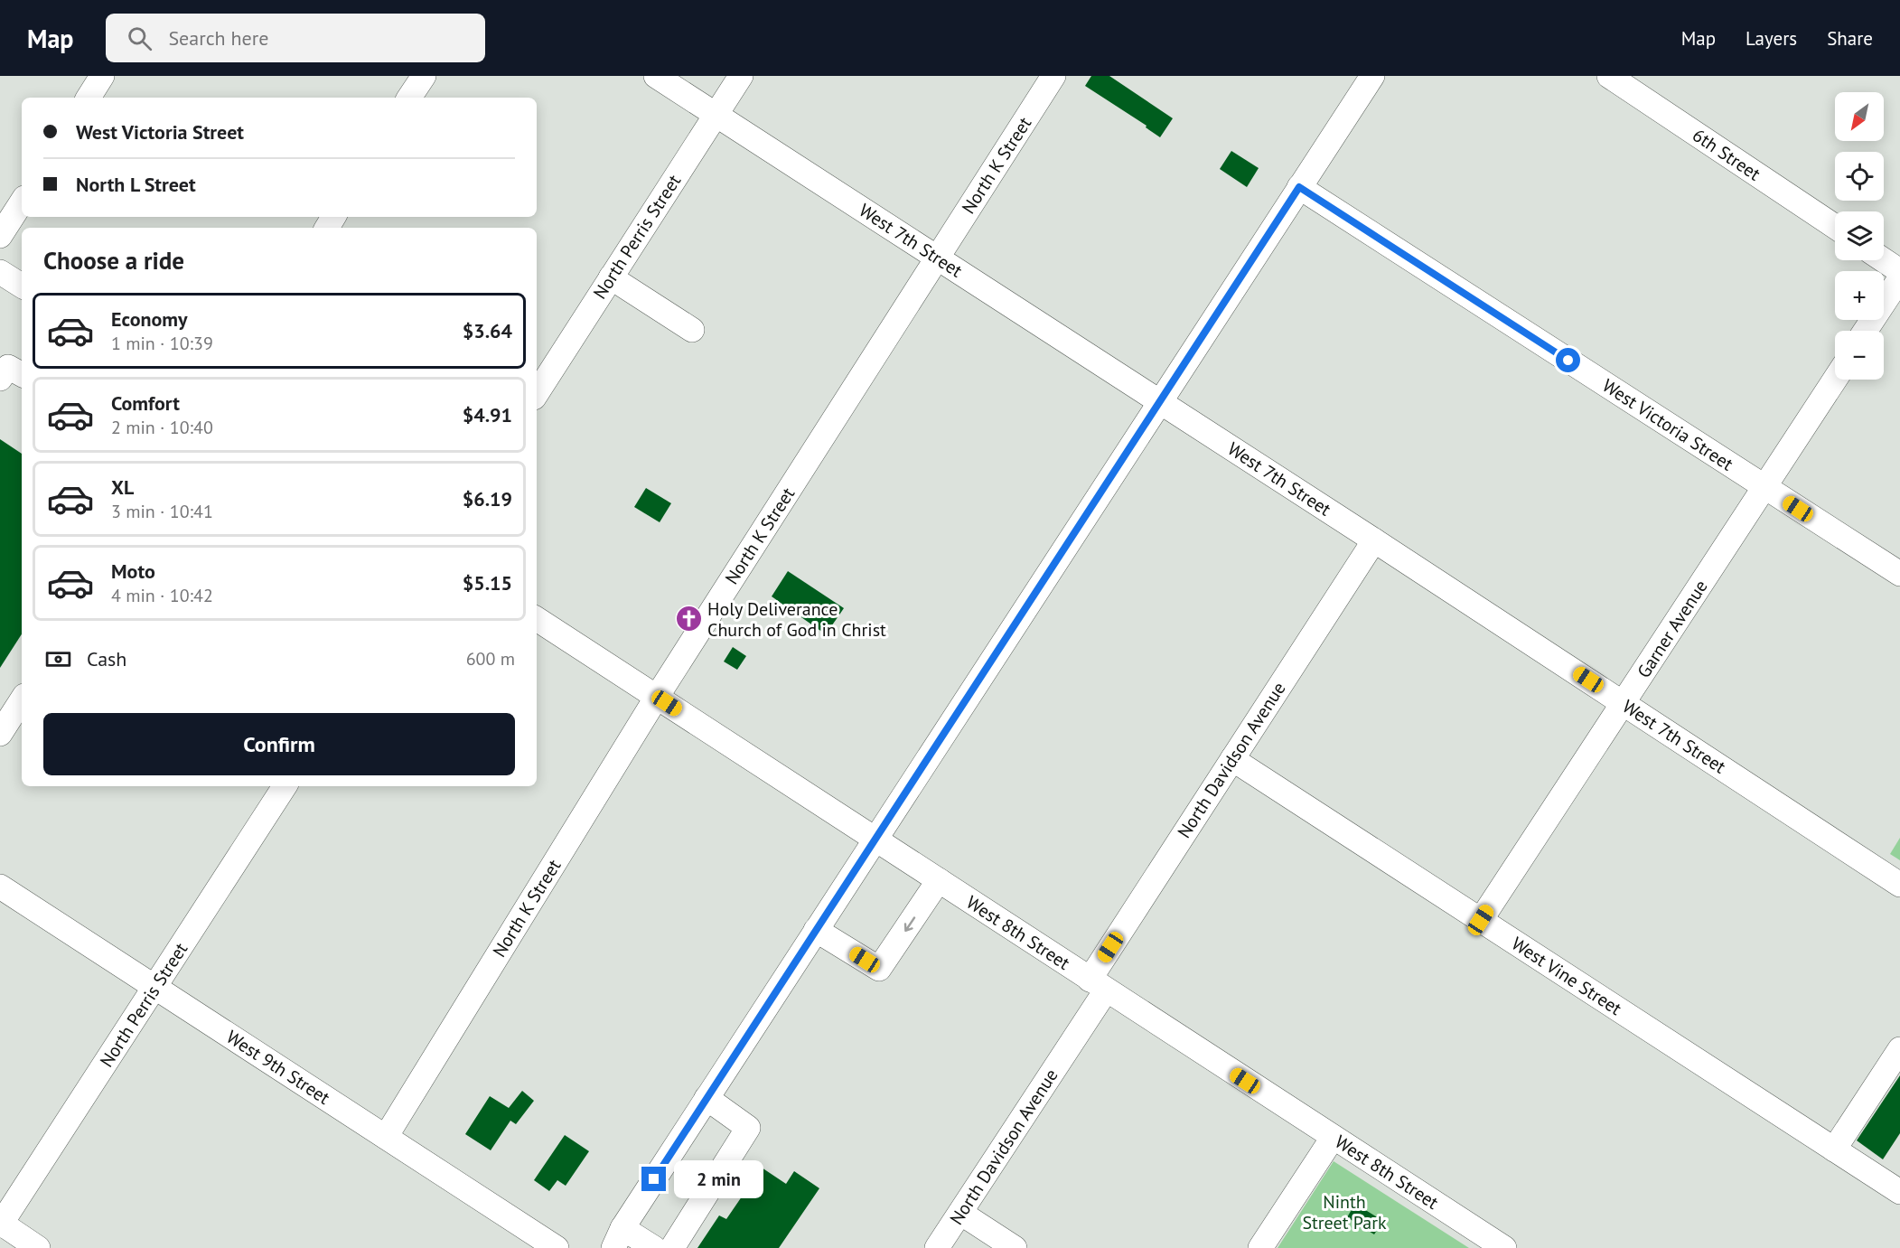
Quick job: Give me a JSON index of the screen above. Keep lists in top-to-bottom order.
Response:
{
  "streets": {
    "street": [
      "6th Street",
      "North K Street",
      "North Perris Street",
      "West 7th Street",
      "West Victoria Street",
      "Garner Avenue",
      "North Davidson Avenue",
      "West 8th Street",
      "West Vine Street",
      "West 9th Street"
    ]
  },
  "crossings": [
    ["North K Street", "West 7th Street"],
    ["North K Street", "West 8th Street"],
    ["North K Street", "West 9th Street"],
    ["North Perris Street", "West 7th Street"],
    ["North Perris Street", "West 9th Street"],
    ["West 7th Street", "Garner Avenue"],
    ["West 7th Street", "North Davidson Avenue"],
    ["West Victoria Street", "Garner Avenue"],
    ["Garner Avenue", "West Vine Street"],
    ["North Davidson Avenue", "West 8th Street"],
    ["North Davidson Avenue", "West Vine Street"]
  ],
  "parks": ["Ninth Street Park"],
  "places": {
    "church": ["Holy Deliverance Church of God in Christ"]
  },
  "north": "bottom left",
  "page": {
    "header": "Map",
    "search": "Search here",
    "nav": ["Map", "Layers", "Share"],
    "map_buttons": ["+", "−"],
    "banner": ["West Victoria Street", "North L Street"],
    "heading": "Choose a ride",
    "list": [
      {
        "name": "Economy",
        "note": "1 min · 10:39",
        "value": "$3.64"
      },
      {
        "name": "Comfort",
        "note": "2 min · 10:40",
        "value": "$4.91"
      },
      {
        "name": "XL",
        "note": "3 min · 10:41",
        "value": "$6.19"
      },
      {
        "name": "Moto",
        "note": "4 min · 10:42",
        "value": "$5.15"
      }
    ],
    "pay": ["Cash", "600 m"],
    "buttons": "Confirm",
    "bubble": "2 min"
  }
}
